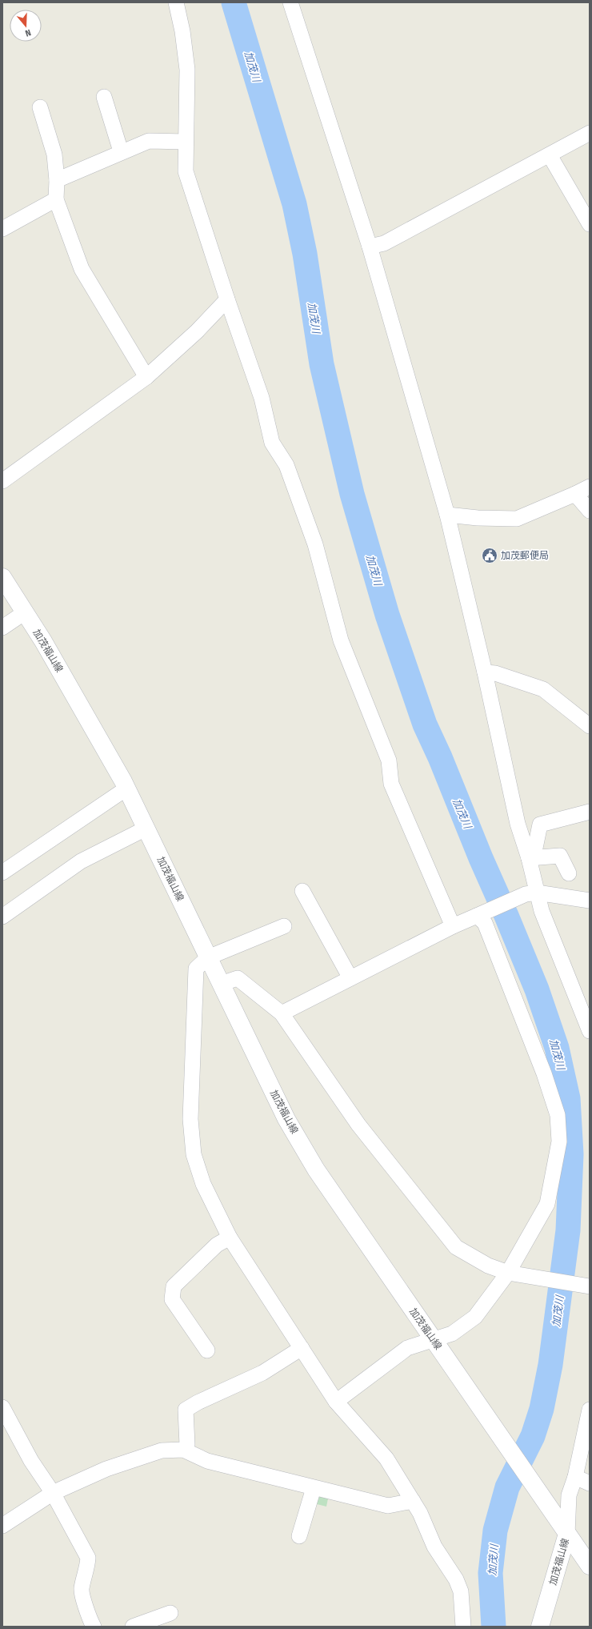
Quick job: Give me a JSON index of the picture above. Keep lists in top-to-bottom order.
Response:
{
  "streets": {
    "main road": ["加茂福山線"]
  },
  "water": ["加茂川"],
  "places": {
    "public building": ["加茂郵便局"]
  },
  "north": "bottom"
}
